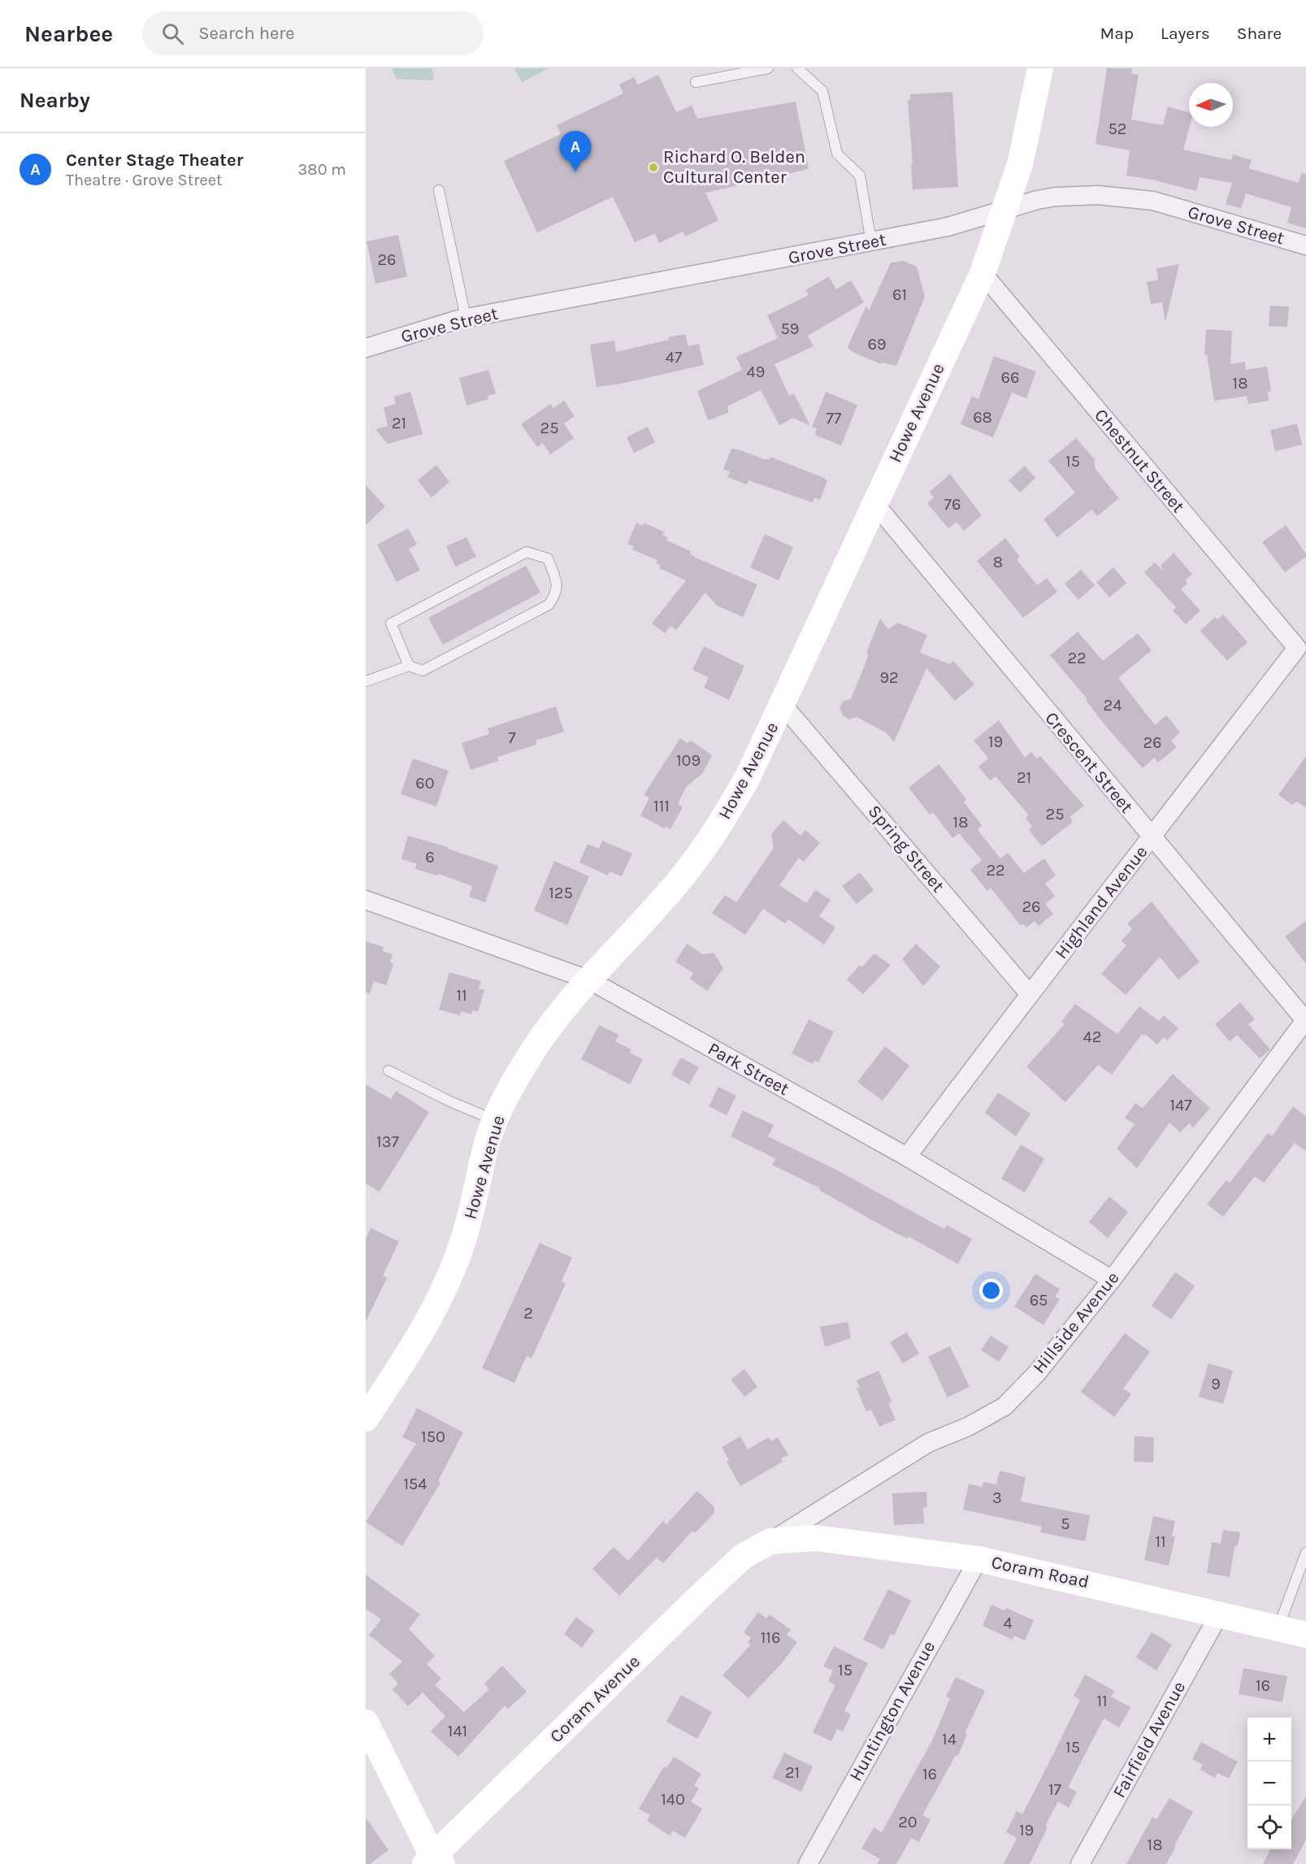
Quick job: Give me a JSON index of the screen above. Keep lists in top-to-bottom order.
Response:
{
  "streets": {
    "main road": ["Howe Avenue", "Coram Road", "Coram Avenue"],
    "street": [
      "Grove Street",
      "Chestnut Street",
      "Crescent Street",
      "Spring Street",
      "Highland Avenue",
      "Park Street",
      "Hillside Avenue",
      "Huntington Avenue",
      "Fairfield Avenue"
    ]
  },
  "crossings": [
    ["Grove Street", "Howe Avenue"],
    ["Howe Avenue", "Chestnut Street"],
    ["Howe Avenue", "Crescent Street"],
    ["Howe Avenue", "Spring Street"],
    ["Howe Avenue", "Park Street"],
    ["Chestnut Street", "Highland Avenue"],
    ["Crescent Street", "Highland Avenue"],
    ["Crescent Street", "Hillside Avenue"],
    ["Spring Street", "Highland Avenue"],
    ["Highland Avenue", "Park Street"],
    ["Park Street", "Hillside Avenue"],
    ["Hillside Avenue", "Coram Road"],
    ["Hillside Avenue", "Coram Avenue"],
    ["Coram Road", "Coram Avenue"],
    ["Coram Road", "Huntington Avenue"],
    ["Coram Road", "Fairfield Avenue"]
  ],
  "places": ["Richard O. Belden Cultural Center"],
  "house_numbers": [
    "52",
    "26",
    "61",
    "59",
    "69",
    "47",
    "49",
    "66",
    "18",
    "68",
    "77",
    "21",
    "25",
    "15",
    "76",
    "8",
    "22",
    "92",
    "24",
    "7",
    "19",
    "26",
    "109",
    "21",
    "60",
    "111",
    "25",
    "18",
    "6",
    "22",
    "125",
    "26",
    "11",
    "42",
    "147",
    "137",
    "65",
    "2",
    "9",
    "150",
    "154",
    "3",
    "5",
    "11",
    "4",
    "116",
    "15",
    "16",
    "11",
    "141",
    "14",
    "15",
    "21",
    "16",
    "17",
    "140",
    "20",
    "19",
    "18"
  ],
  "north": "left",
  "page": {
    "header": "Nearbee",
    "search": "Search here",
    "nav": ["Map", "Layers", "Share"],
    "heading": "Nearby",
    "pins": "A",
    "list": [
      {
        "mark": "A",
        "name": "Center Stage Theater",
        "note": "Theatre · Grove Street",
        "value": "380 m"
      }
    ],
    "map_buttons": ["+", "−"]
  }
}
